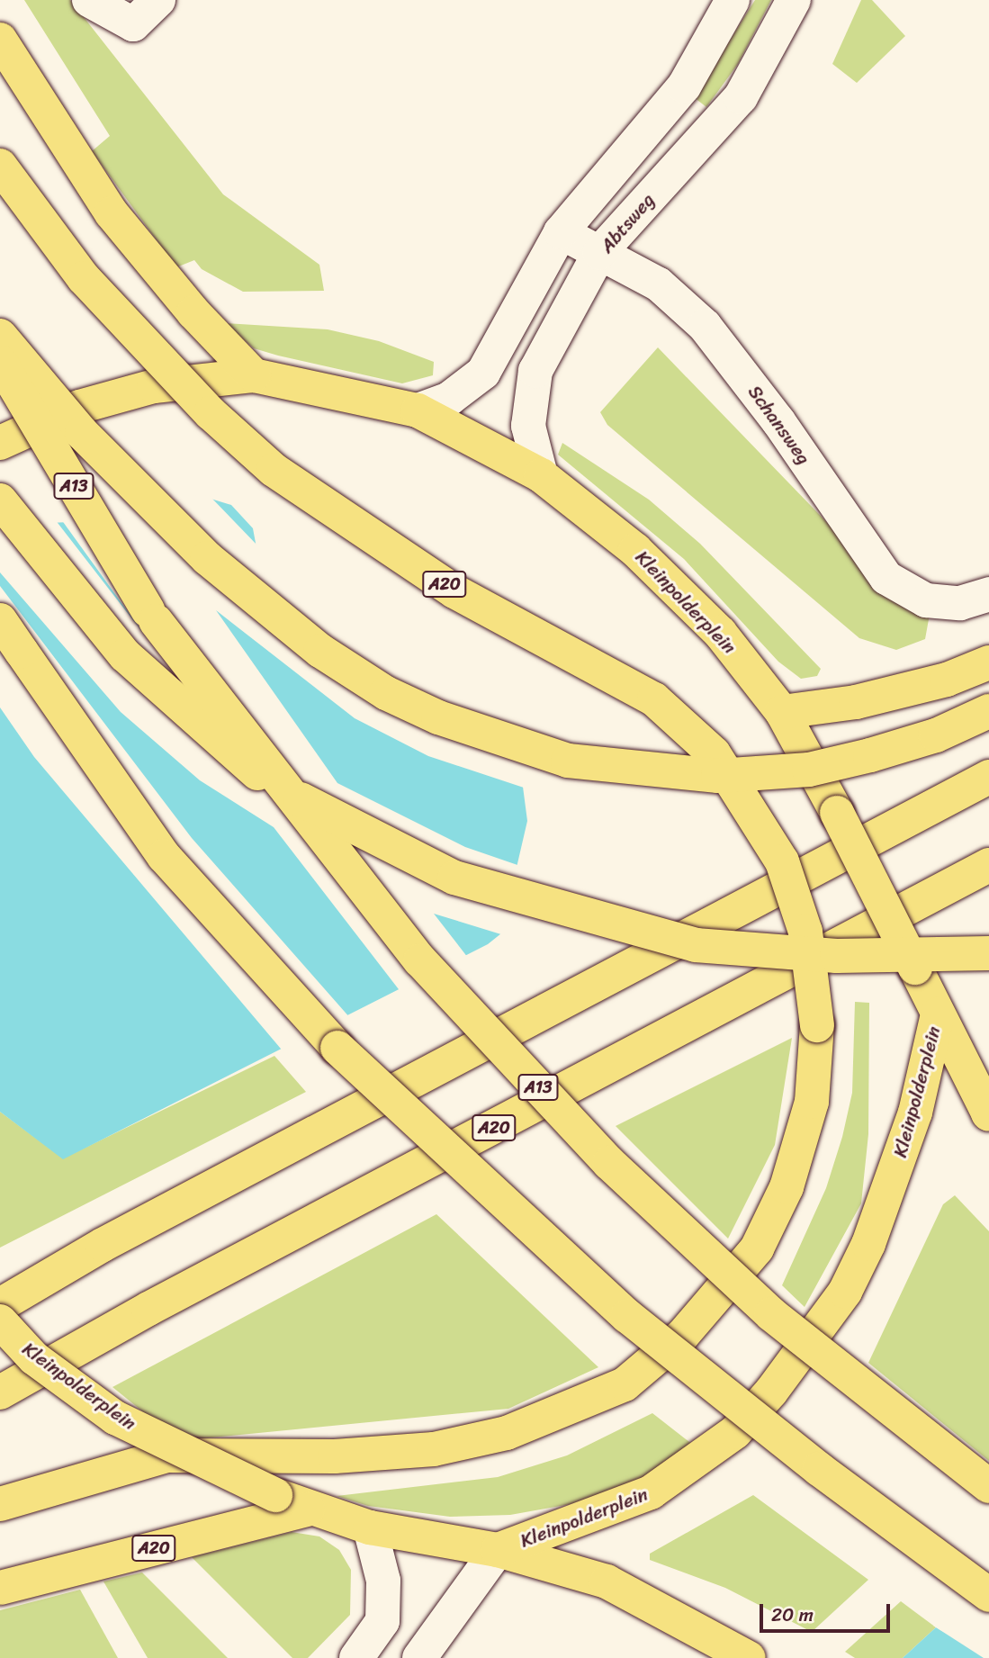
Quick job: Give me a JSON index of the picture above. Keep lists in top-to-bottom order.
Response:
{
  "streets": {
    "main road": ["A13", "A20", "Kleinpolderplein"],
    "street": ["Abtsweg", "Schansweg"]
  },
  "crossings": [
    ["Abtsweg", "Schansweg"],
    ["Abtsweg", "Kleinpolderplein"],
    ["A20", "Kleinpolderplein"]
  ],
  "scale_bar": "20 m"
}
